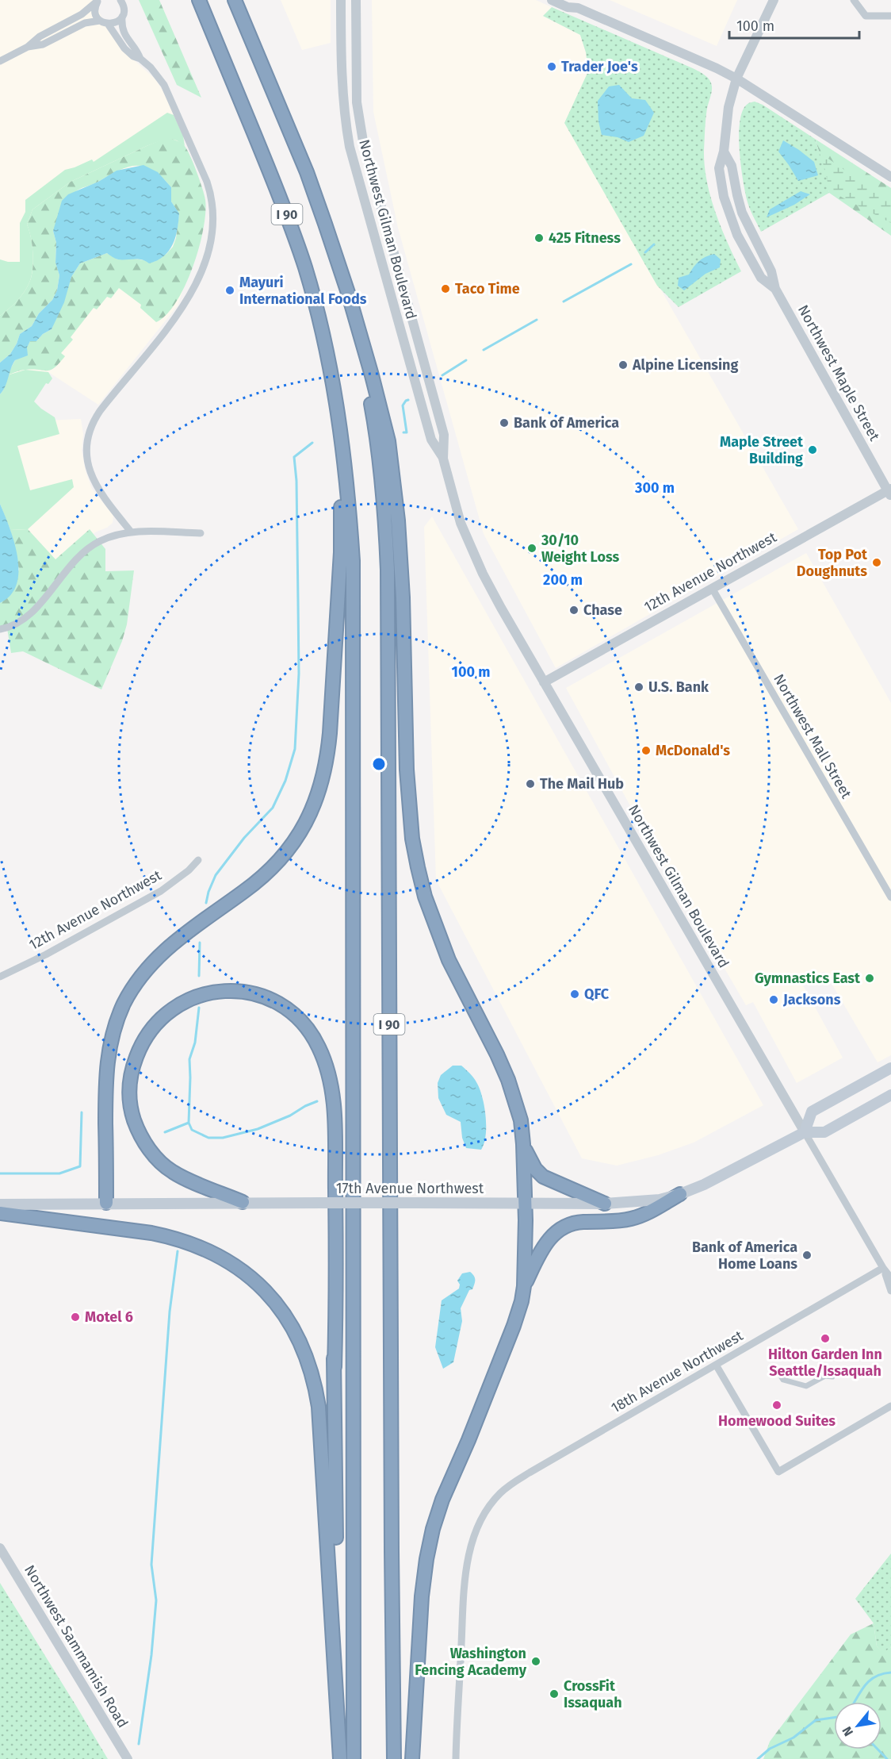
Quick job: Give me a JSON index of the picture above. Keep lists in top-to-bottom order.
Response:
{
  "streets": {
    "highway": ["I 90"],
    "main road": ["17th Avenue Northwest"],
    "street": [
      "Northwest Gilman Boulevard",
      "Northwest Maple Street",
      "12th Avenue Northwest",
      "Northwest Mall Street",
      "18th Avenue Northwest",
      "Northwest Sammamish Road"
    ]
  },
  "crossings": [
    ["Northwest Gilman Boulevard", "12th Avenue Northwest"],
    ["Northwest Gilman Boulevard", "17th Avenue Northwest"],
    ["Northwest Gilman Boulevard", "18th Avenue Northwest"],
    ["Northwest Maple Street", "12th Avenue Northwest"],
    ["12th Avenue Northwest", "Northwest Mall Street"]
  ],
  "places": [
    "Trader Joe's",
    "425 Fitness",
    "Taco Time",
    "Mayuri International Foods",
    "Alpine Licensing",
    "Bank of America",
    "Maple Street Building",
    "30/10 Weight Loss",
    "Top Pot Doughnuts",
    "Chase",
    "U.S. Bank",
    "McDonald's",
    "The Mail Hub",
    "Gymnastics East",
    "QFC",
    "Jacksons",
    "Bank of America Home Loans",
    "Motel 6",
    "Hilton Garden Inn Seattle/Issaquah",
    "Homewood Suites",
    "Washington Fencing Academy",
    "CrossFit Issaquah"
  ],
  "scale_bar": "100 m",
  "north": "bottom left",
  "rings": ["300 m", "200 m", "100 m"]
}
